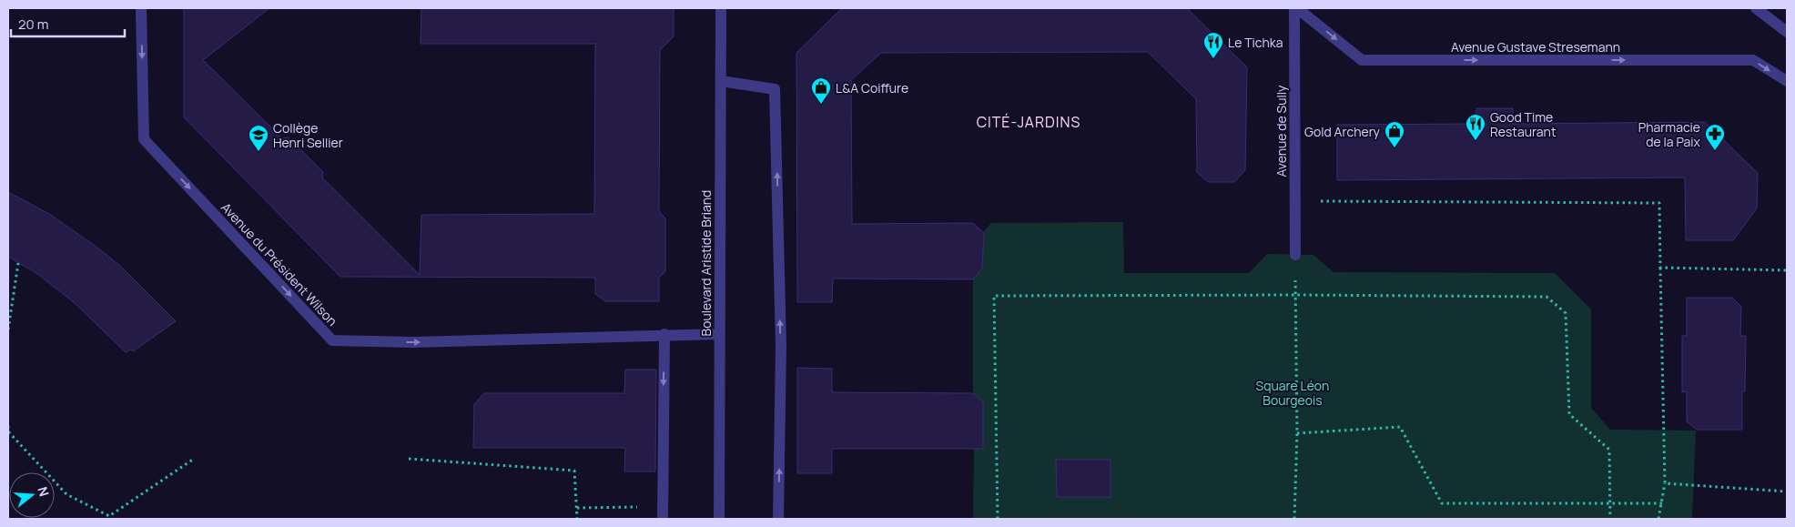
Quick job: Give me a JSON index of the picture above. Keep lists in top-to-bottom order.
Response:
{
  "streets": {
    "street": [
      "Avenue Gustave Stresemann",
      "Avenue de Sully",
      "Boulevard Aristide Briand",
      "Avenue du Président Wilson"
    ]
  },
  "crossings": [
    ["Avenue Gustave Stresemann", "Avenue de Sully"],
    ["Boulevard Aristide Briand", "Avenue du Président Wilson"]
  ],
  "one_way": ["Avenue Gustave Stresemann", "Avenue du Président Wilson"],
  "districts": ["CITÉ-JARDINS"],
  "parks": ["Square Léon Bourgeois"],
  "places": {
    "restaurant": ["Le Tichka", "Good Time Restaurant"],
    "shop": ["L&A Coiffure", "Gold Archery"],
    "pharmacy": ["Pharmacie de la Paix"],
    "school or university": ["Collège Henri Sellier"]
  },
  "scale_bar": "20 m",
  "north": "right"
}
